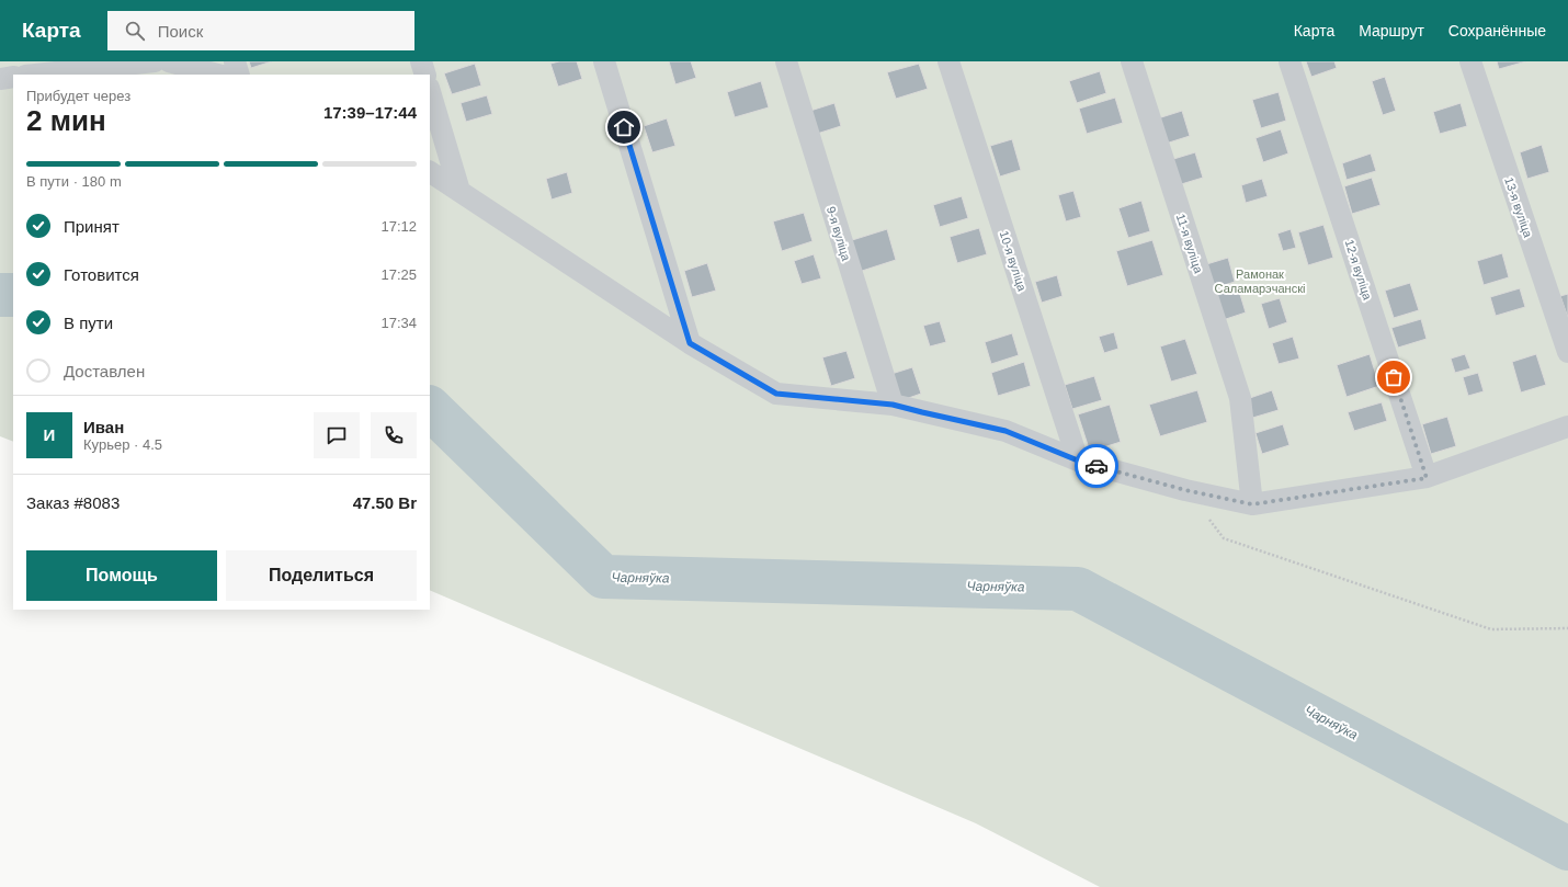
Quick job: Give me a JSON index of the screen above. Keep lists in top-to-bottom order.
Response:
{
  "streets": {
    "street": [
      "13-я вуліца",
      "9-я вуліца",
      "11-я вуліца",
      "10-я вуліца",
      "12-я вуліца"
    ]
  },
  "water": ["Чарняўка"],
  "parks": ["Рамонак Саламарэчанскі"],
  "page": {
    "header": "Карта",
    "search": "Поиск",
    "nav": ["Карта", "Маршрут", "Сохранённые"],
    "heading": ["2 мин", "Прибудет через", "17:39–17:44"],
    "panel": [
      "Иван",
      "Курьер · 4.5",
      "Заказ #8083",
      "47.50 Br"
    ],
    "bar": "В пути · 180 m",
    "list": [
      ["Принят", "17:12"],
      ["Готовится", "17:25"],
      ["В пути", "17:34"],
      "Доставлен"
    ],
    "round": "И",
    "buttons": ["Помощь", "Поделиться"]
  }
}
